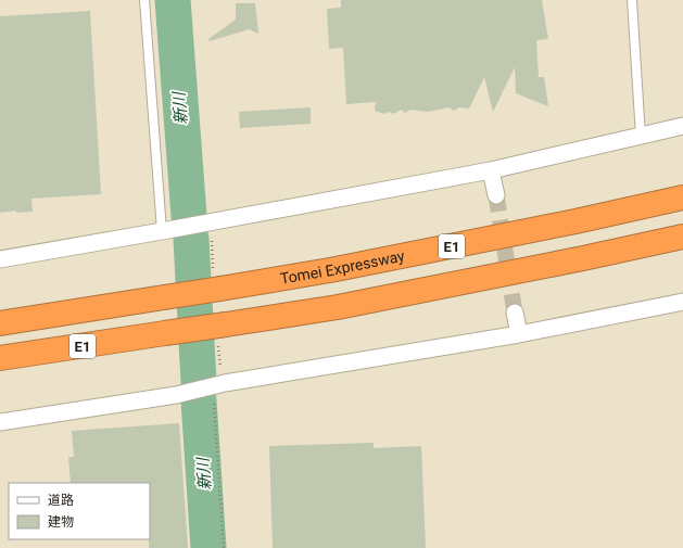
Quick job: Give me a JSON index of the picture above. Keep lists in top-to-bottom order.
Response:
{
  "streets": {
    "highway": ["E1", "Tomei Expressway"]
  },
  "water": ["新川"],
  "legend": ["道路", "建物"]
}
